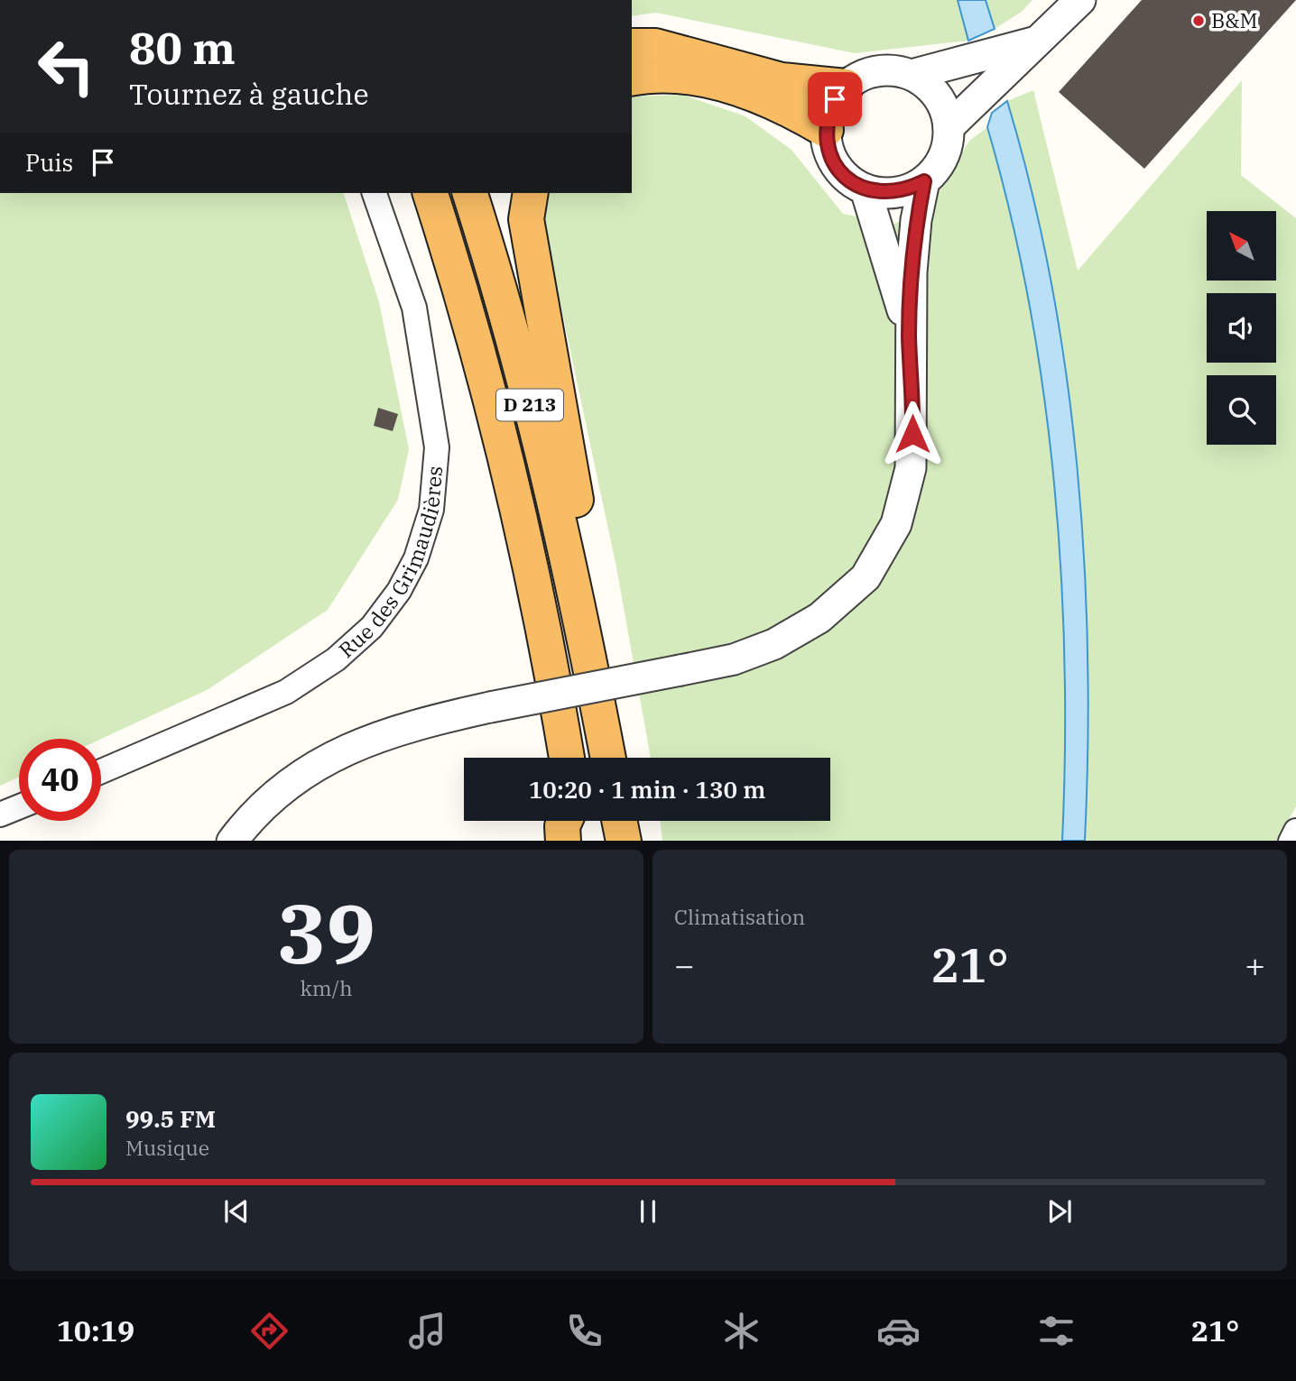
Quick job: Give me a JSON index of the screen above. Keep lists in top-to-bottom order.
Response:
{
  "streets": {
    "highway": ["D 213"],
    "street": ["Rue des Grimaudières"]
  },
  "places": ["B&M"],
  "north": "top left",
  "page": {
    "turn": ["80 m", "Tournez à gauche"],
    "then": "Puis",
    "limit": "40",
    "trip": "10:20 · 1 min · 130 m",
    "tile": [
      ["39", "km/h"],
      "Climatisation"
    ],
    "heat": ["−", "21°", "+"],
    "song": ["99.5 FM", "Musique"],
    "tabs": ["10:19", "21°"]
  }
}
